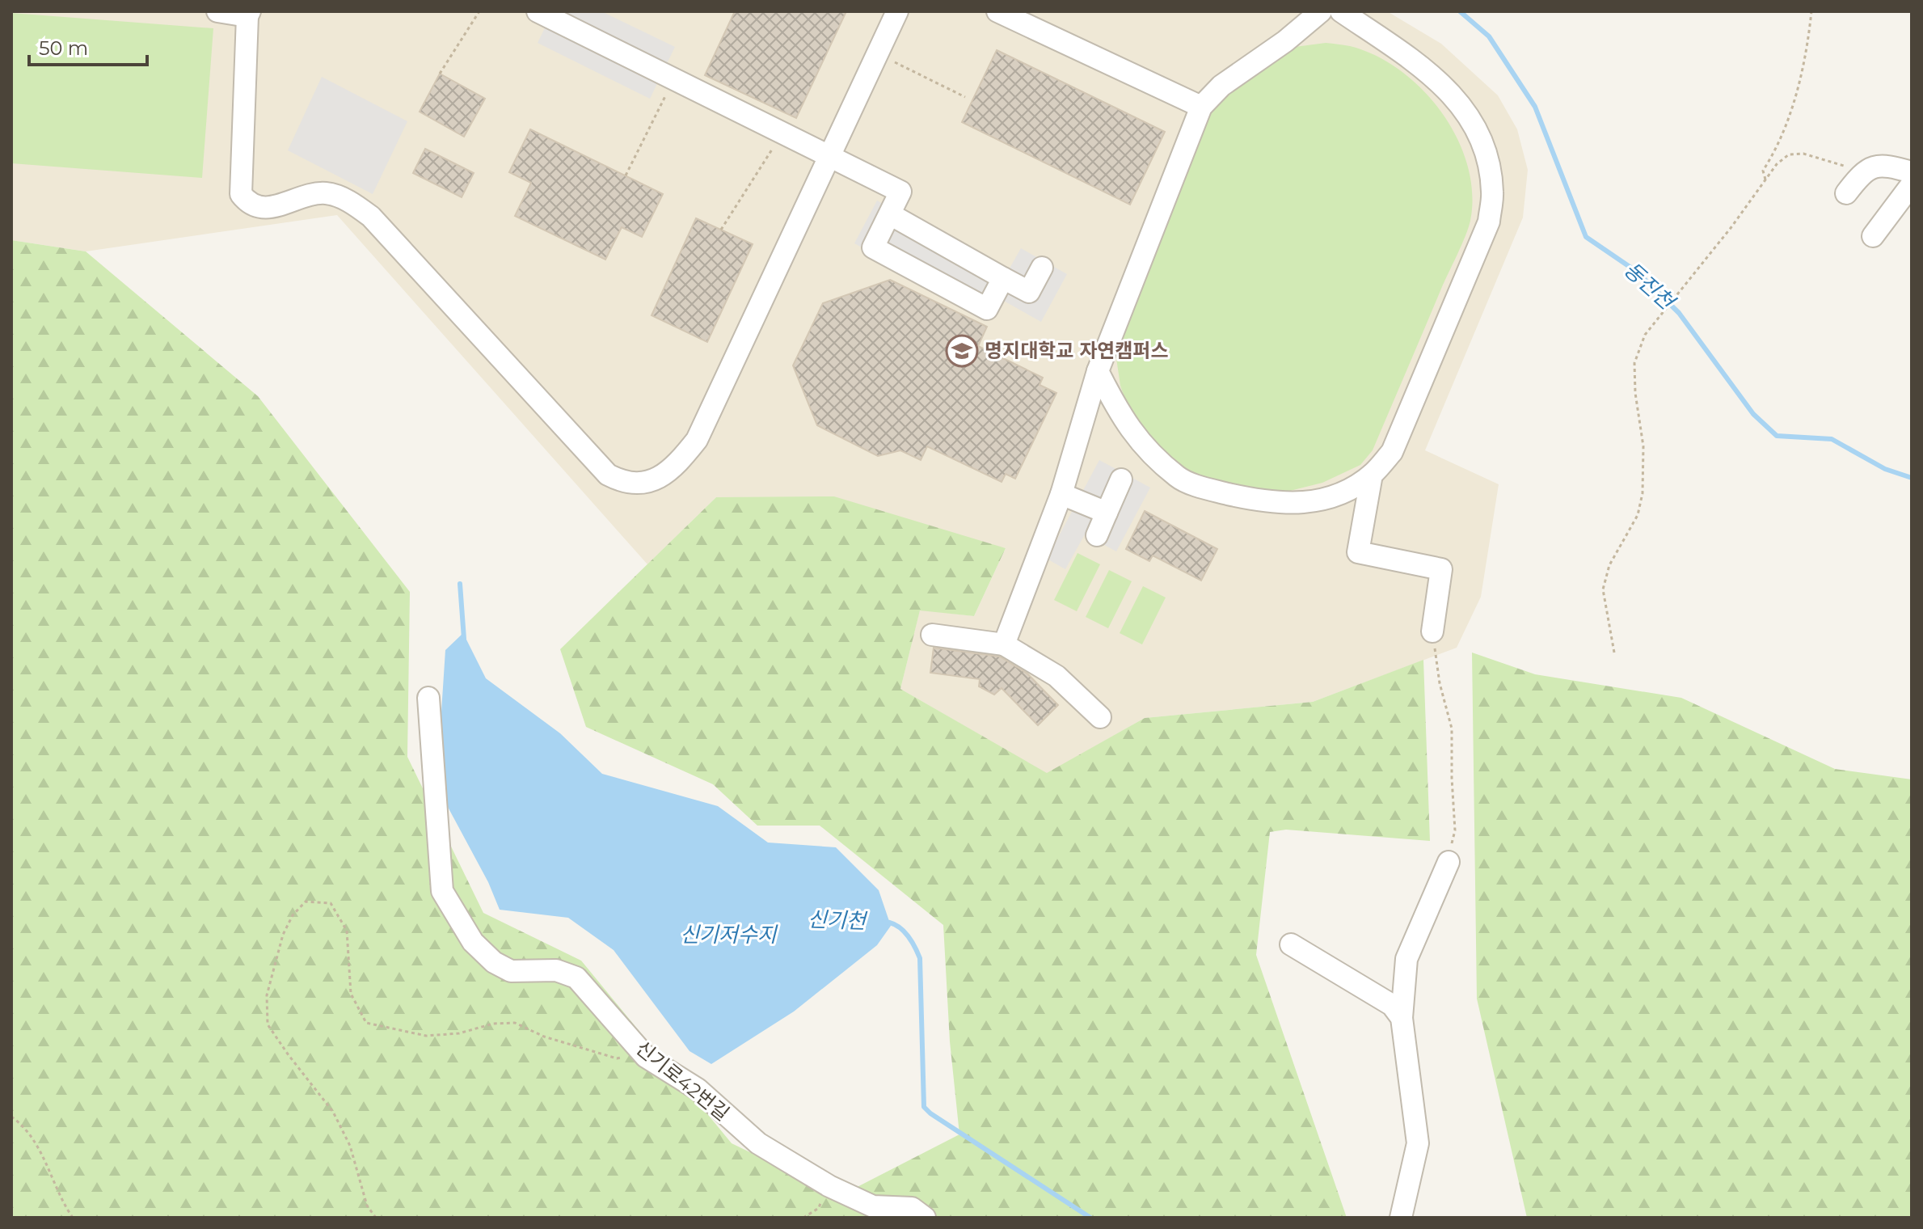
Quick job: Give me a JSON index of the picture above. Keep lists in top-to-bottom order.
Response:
{
  "streets": {
    "street": ["신기로42번길"]
  },
  "water": ["동진천", "신기천", "신기저수지"],
  "places": {
    "school or university": ["명지대학교 자연캠퍼스"]
  },
  "scale_bar": "50 m"
}
